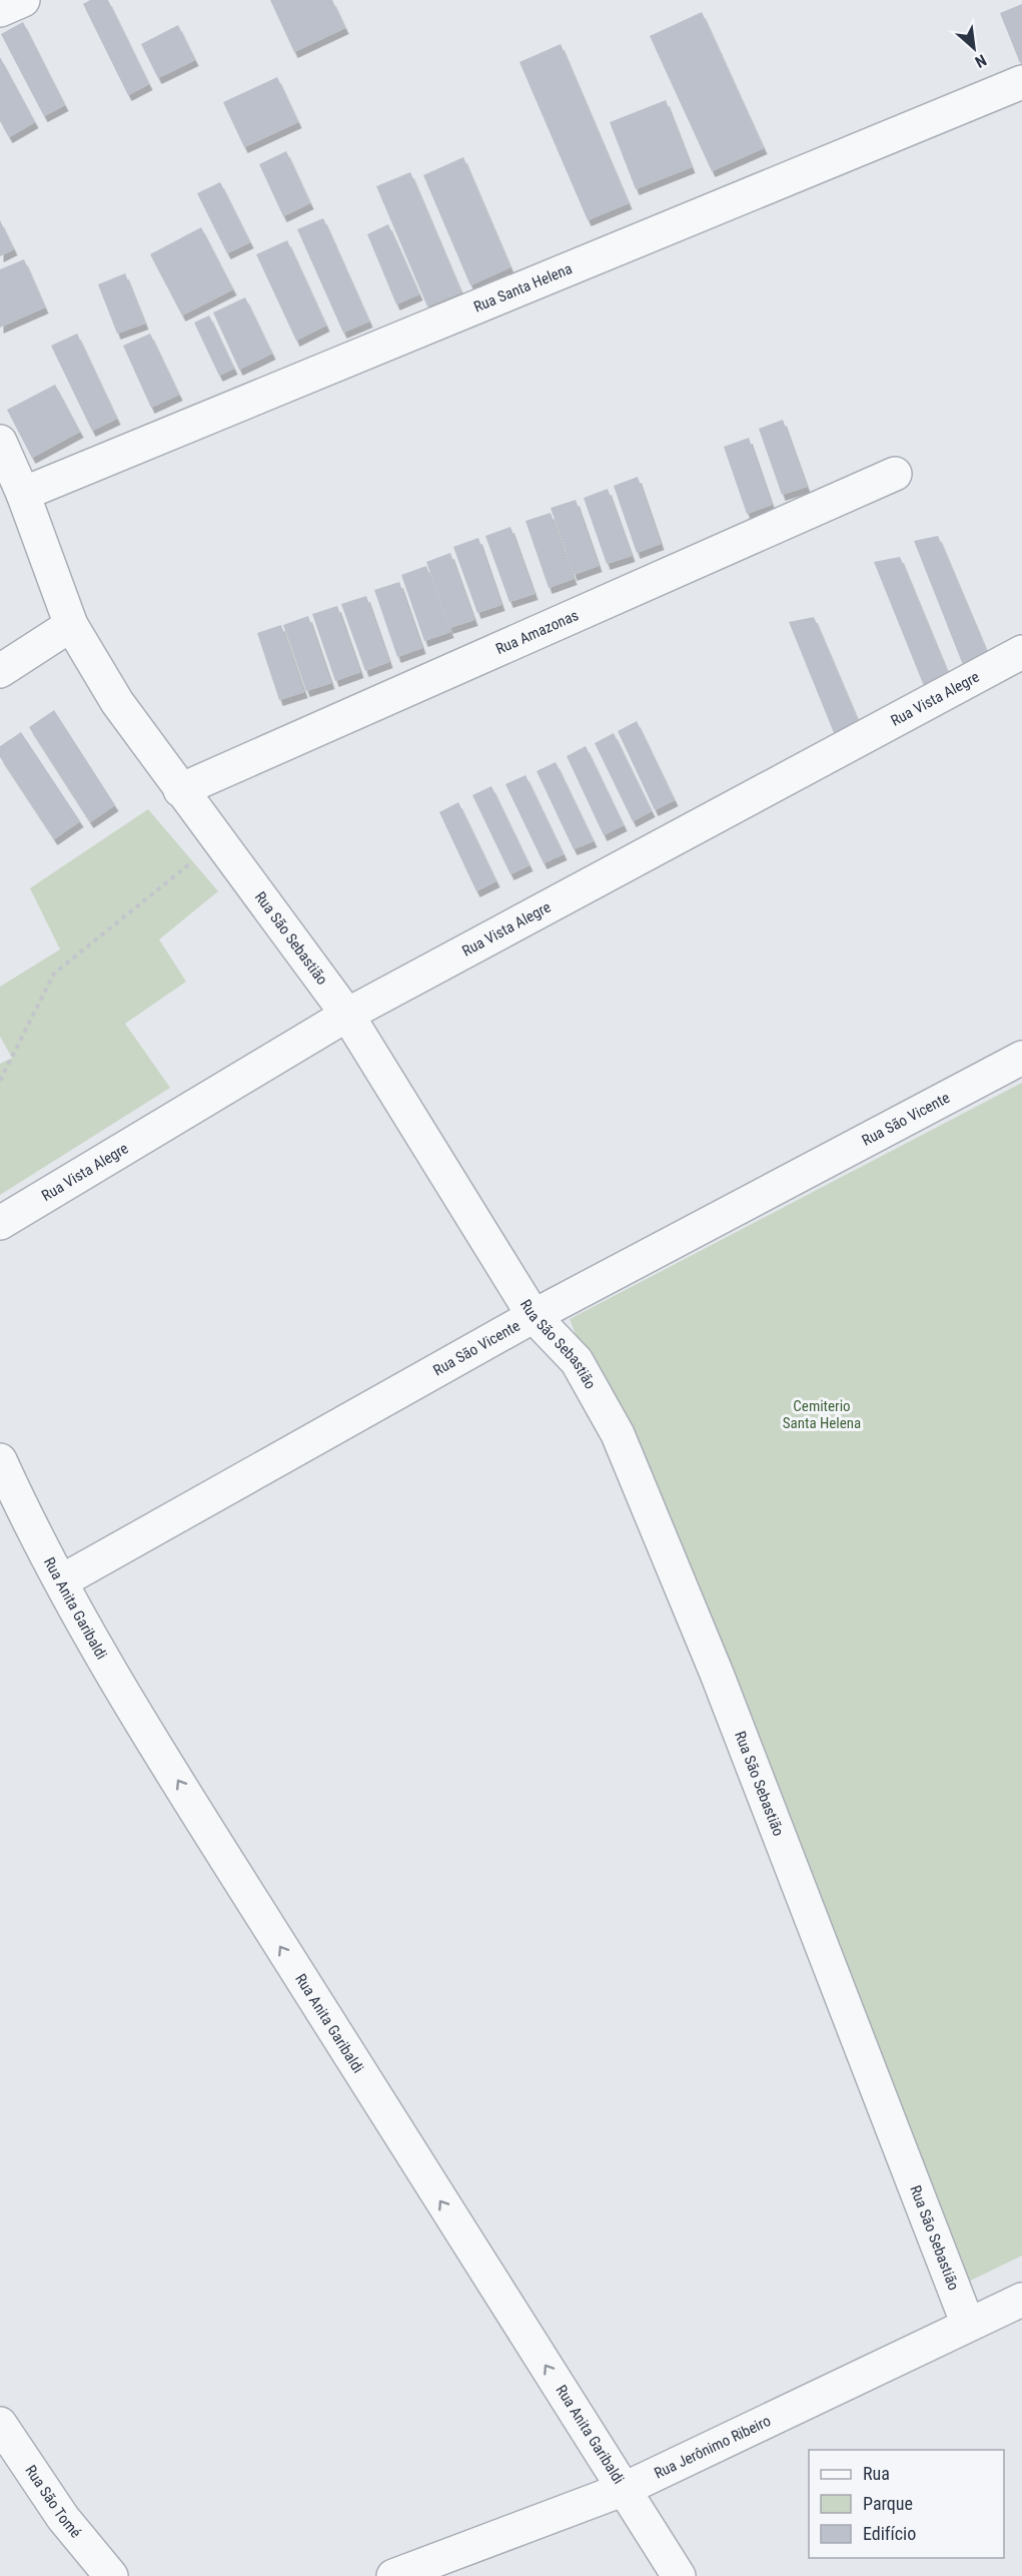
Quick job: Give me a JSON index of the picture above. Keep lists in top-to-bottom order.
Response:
{
  "streets": {
    "street": [
      "Rua Santa Helena",
      "Rua Amazonas",
      "Rua Vista Alegre",
      "Rua São Sebastião",
      "Rua São Vicente",
      "Rua Anita Garibaldi",
      "Rua Jerônimo Ribeiro",
      "Rua São Tomé"
    ]
  },
  "crossings": [
    ["Rua Santa Helena", "Rua São Sebastião"],
    ["Rua Amazonas", "Rua São Sebastião"],
    ["Rua Vista Alegre", "Rua São Sebastião"],
    ["Rua São Sebastião", "Rua São Vicente"],
    ["Rua São Sebastião", "Rua Jerônimo Ribeiro"],
    ["Rua São Vicente", "Rua Anita Garibaldi"],
    ["Rua Anita Garibaldi", "Rua Jerônimo Ribeiro"]
  ],
  "one_way": ["Rua Anita Garibaldi"],
  "parks": ["Cemiterio Santa Helena"],
  "legend": ["Rua", "Parque", "Edifício"],
  "north": "bottom right"
}
